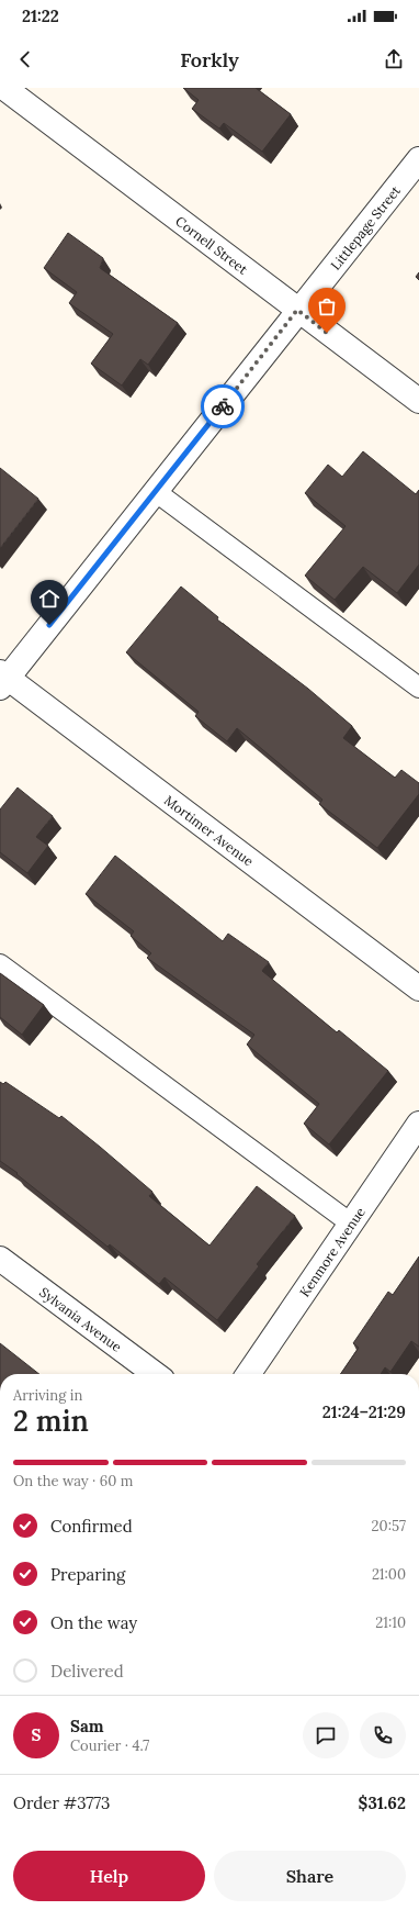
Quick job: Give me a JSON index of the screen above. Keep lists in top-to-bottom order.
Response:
{
  "streets": {
    "street": [
      "Littlepage Street",
      "Cornell Street",
      "Mortimer Avenue",
      "Kenmore Avenue",
      "Sylvania Avenue"
    ]
  },
  "crossings": [
    ["Littlepage Street", "Cornell Street"],
    ["Littlepage Street", "Mortimer Avenue"]
  ],
  "page": {
    "status": "21:22",
    "header": "Forkly",
    "heading": ["2 min", "Arriving in", "21:24–21:29"],
    "panel": [
      "Sam",
      "Courier · 4.7",
      "Order #3773",
      "$31.62"
    ],
    "bar": "On the way · 60 m",
    "list": [
      ["Confirmed", "20:57"],
      ["Preparing", "21:00"],
      ["On the way", "21:10"],
      "Delivered"
    ],
    "round": "S",
    "buttons": ["Help", "Share"]
  }
}
